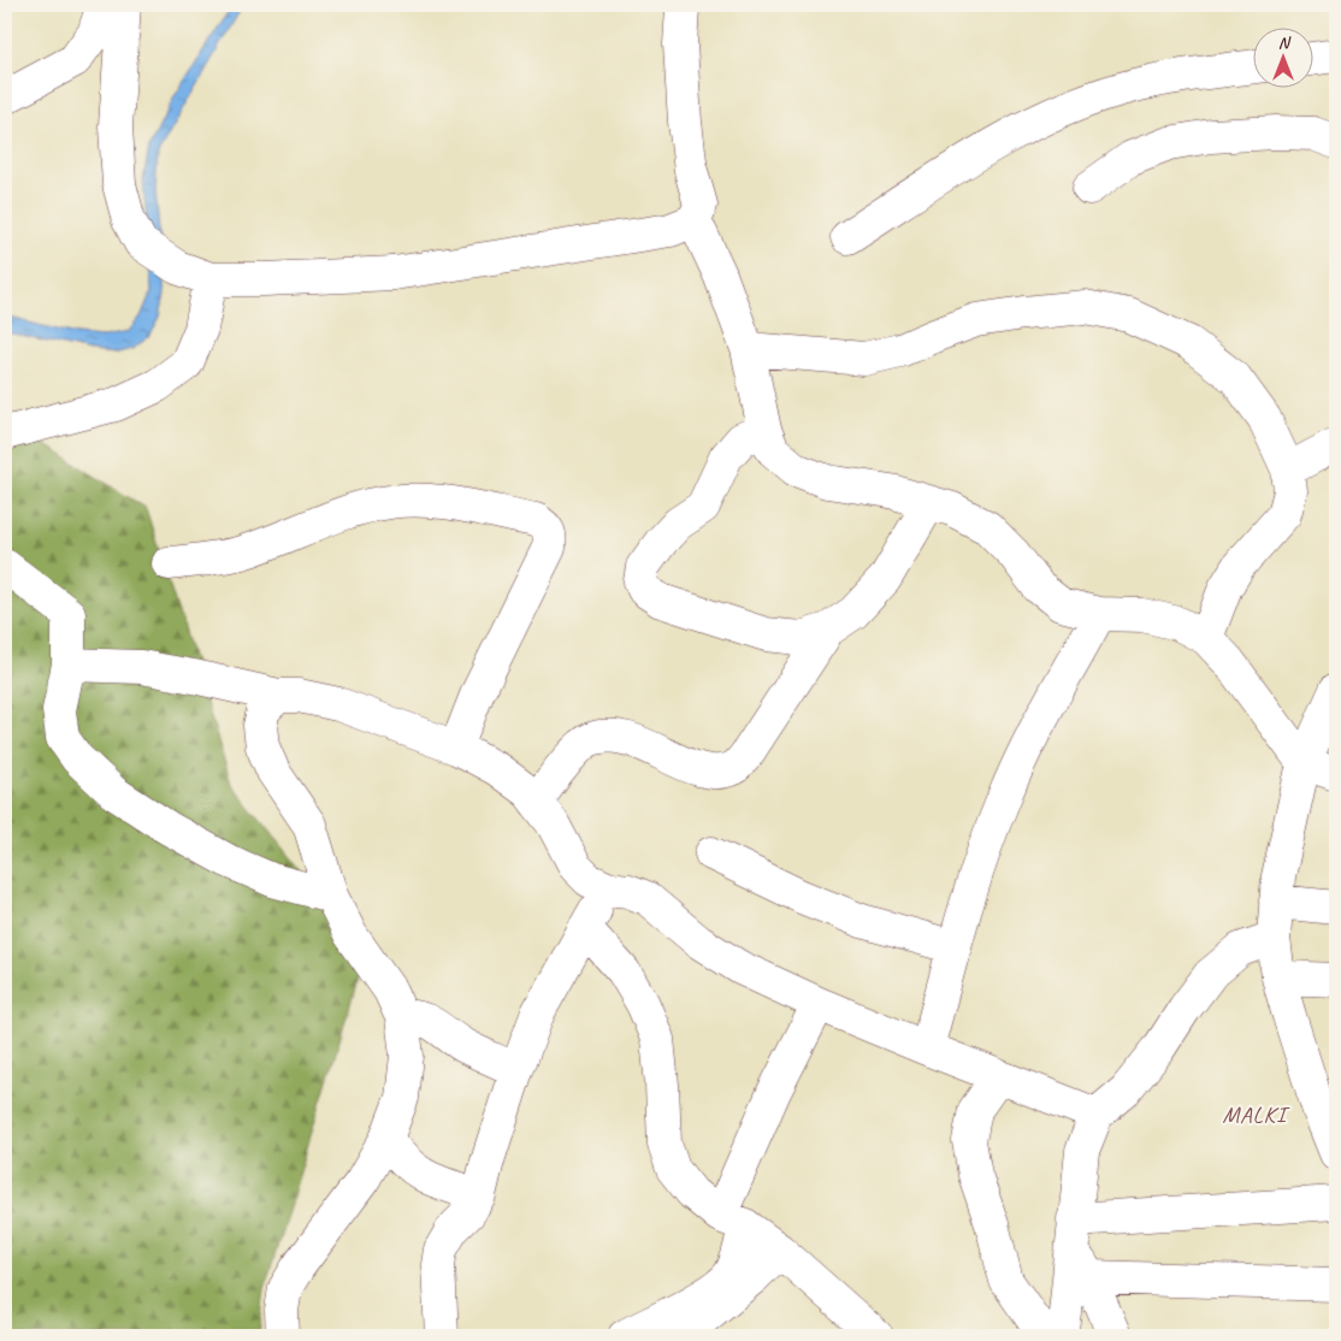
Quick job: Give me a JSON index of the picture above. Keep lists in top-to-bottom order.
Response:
{
  "districts": ["MALKI"],
  "north": "top"
}
